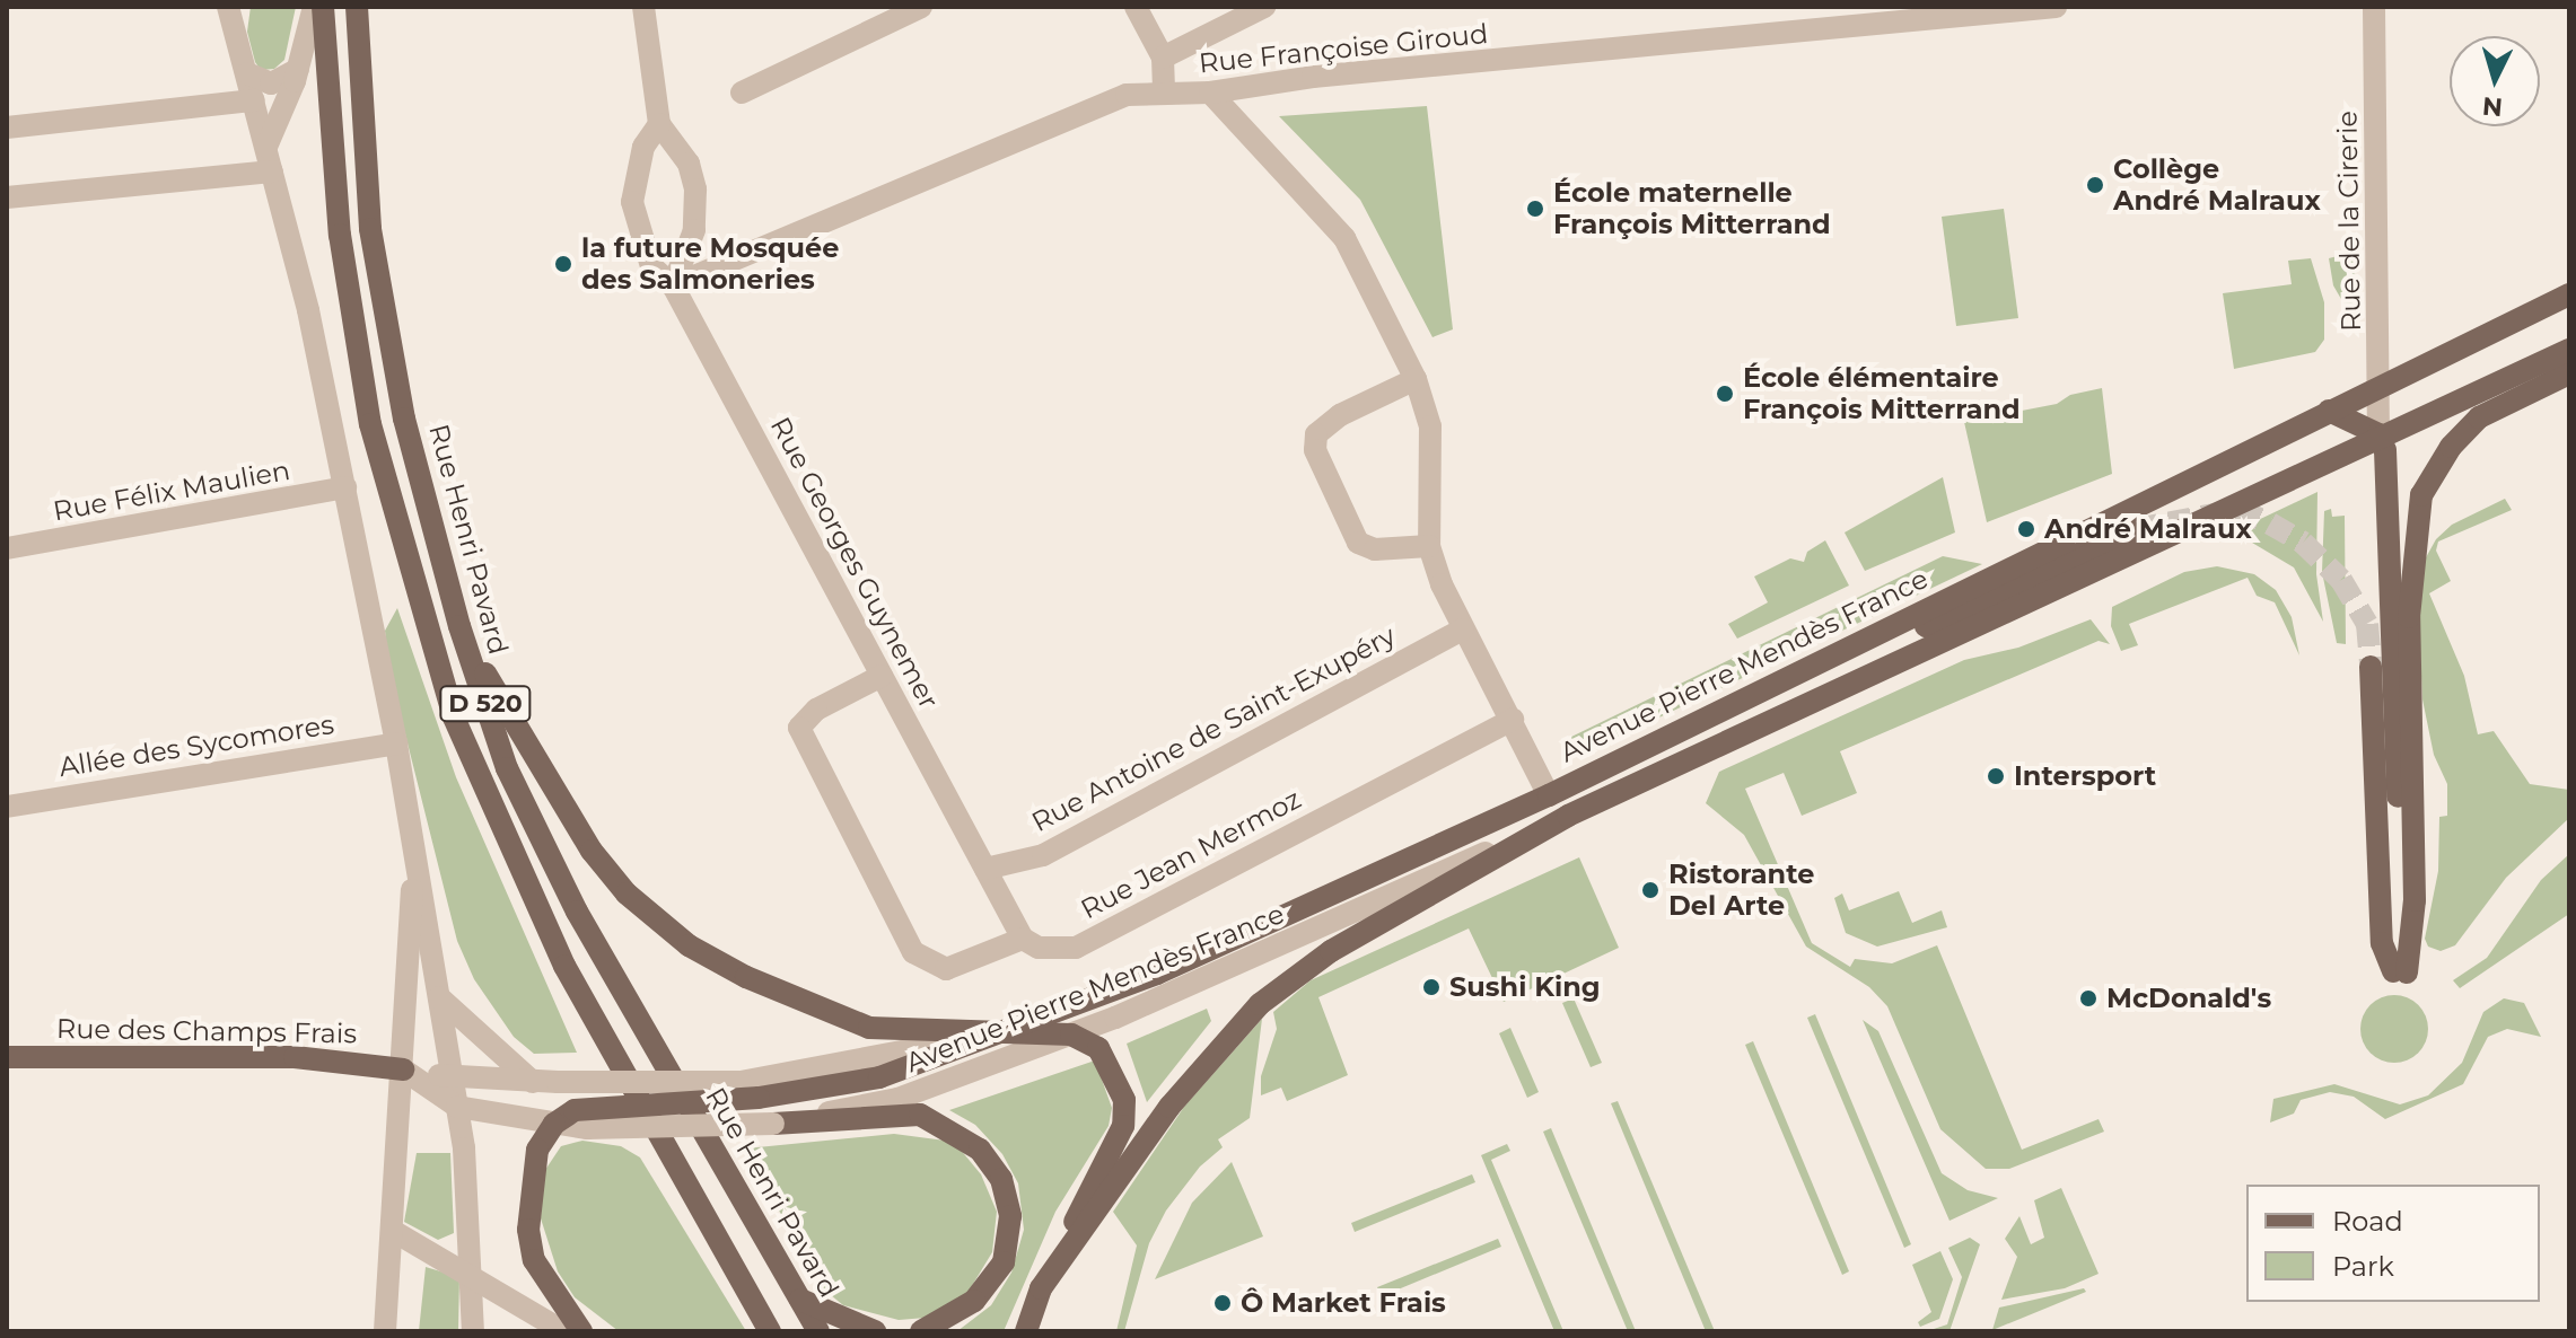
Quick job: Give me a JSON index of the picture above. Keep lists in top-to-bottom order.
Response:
{
  "streets": {
    "main road": [
      "Rue Henri Pavard",
      "Avenue Pierre Mendès France",
      "D 520",
      "Rue des Champs Frais"
    ],
    "street": [
      "Rue Françoise Giroud",
      "Rue de la Cirerie",
      "Rue Félix Maulien",
      "Rue Georges Guynemer",
      "Rue Antoine de Saint-Exupéry",
      "Allée des Sycomores",
      "Rue Jean Mermoz"
    ]
  },
  "crossings": [
    ["Rue Françoise Giroud", "Rue Georges Guynemer"],
    ["Rue de la Cirerie", "Avenue Pierre Mendès France"],
    ["Rue Georges Guynemer", "Rue Antoine de Saint-Exupéry"],
    ["Rue Georges Guynemer", "Rue Jean Mermoz"]
  ],
  "places": [
    "Collège André Malraux",
    "École maternelle François Mitterrand",
    "la future Mosquée des Salmoneries",
    "École élémentaire François Mitterrand",
    "André Malraux",
    "Intersport",
    "Ristorante Del Arte",
    "Sushi King",
    "McDonald's",
    "Ô Market Frais"
  ],
  "legend": ["Road", "Park"],
  "north": "bottom"
}
